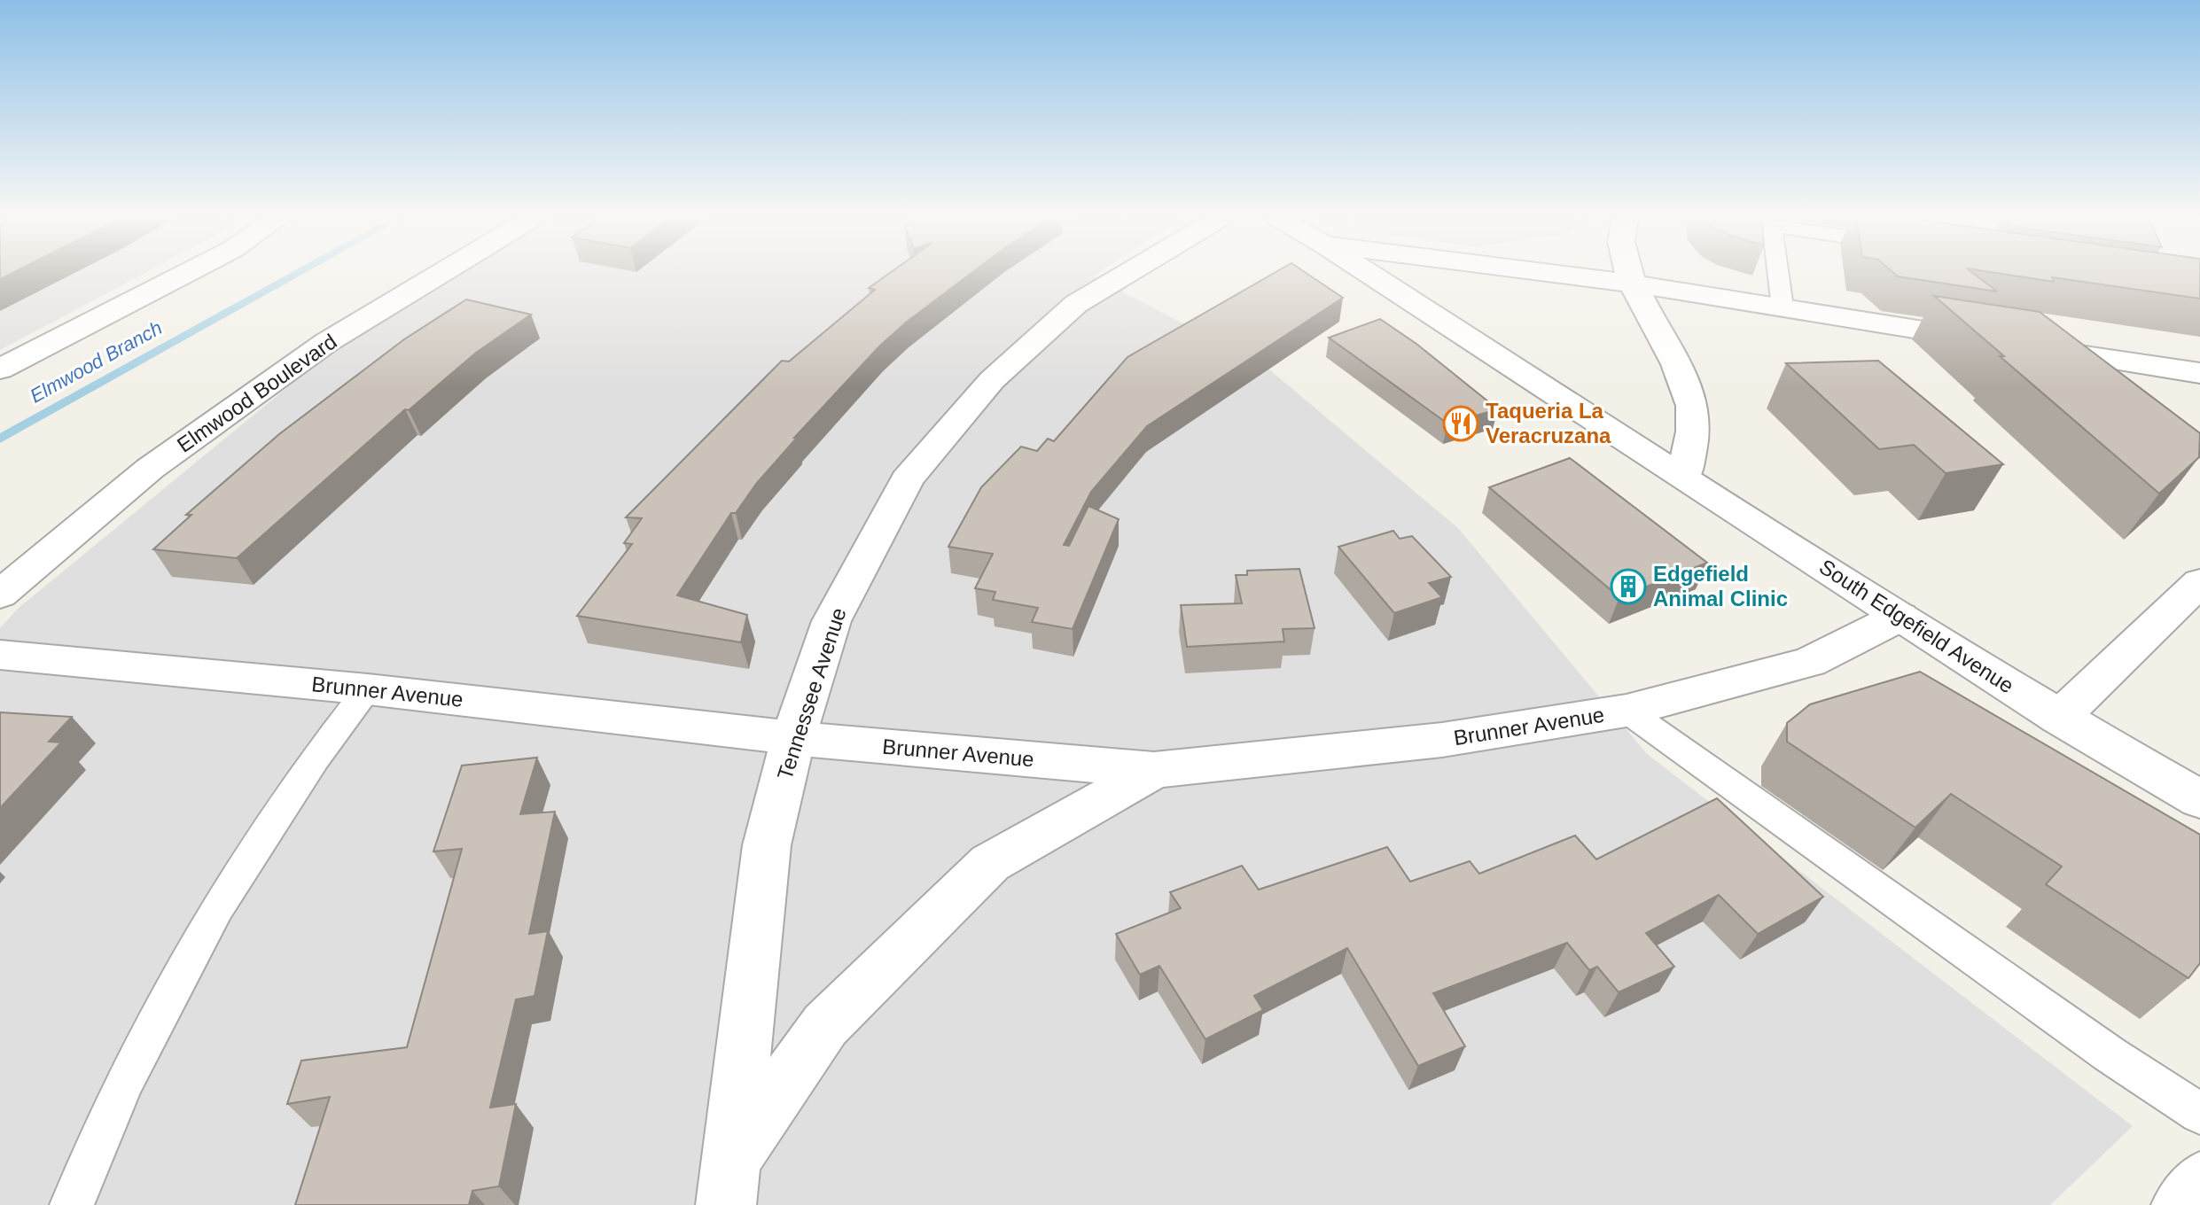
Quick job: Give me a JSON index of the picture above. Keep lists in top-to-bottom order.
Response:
{
  "streets": {
    "street": [
      "Elmwood Boulevard",
      "South Edgefield Avenue",
      "Brunner Avenue",
      "Tennessee Avenue"
    ]
  },
  "crossings": [
    ["South Edgefield Avenue", "Brunner Avenue"],
    ["Brunner Avenue", "Tennessee Avenue"]
  ],
  "water": ["Elmwood Branch"],
  "places": {
    "restaurant": ["Taqueria La Veracruzana"],
    "building": ["Edgefield Animal Clinic"]
  }
}
